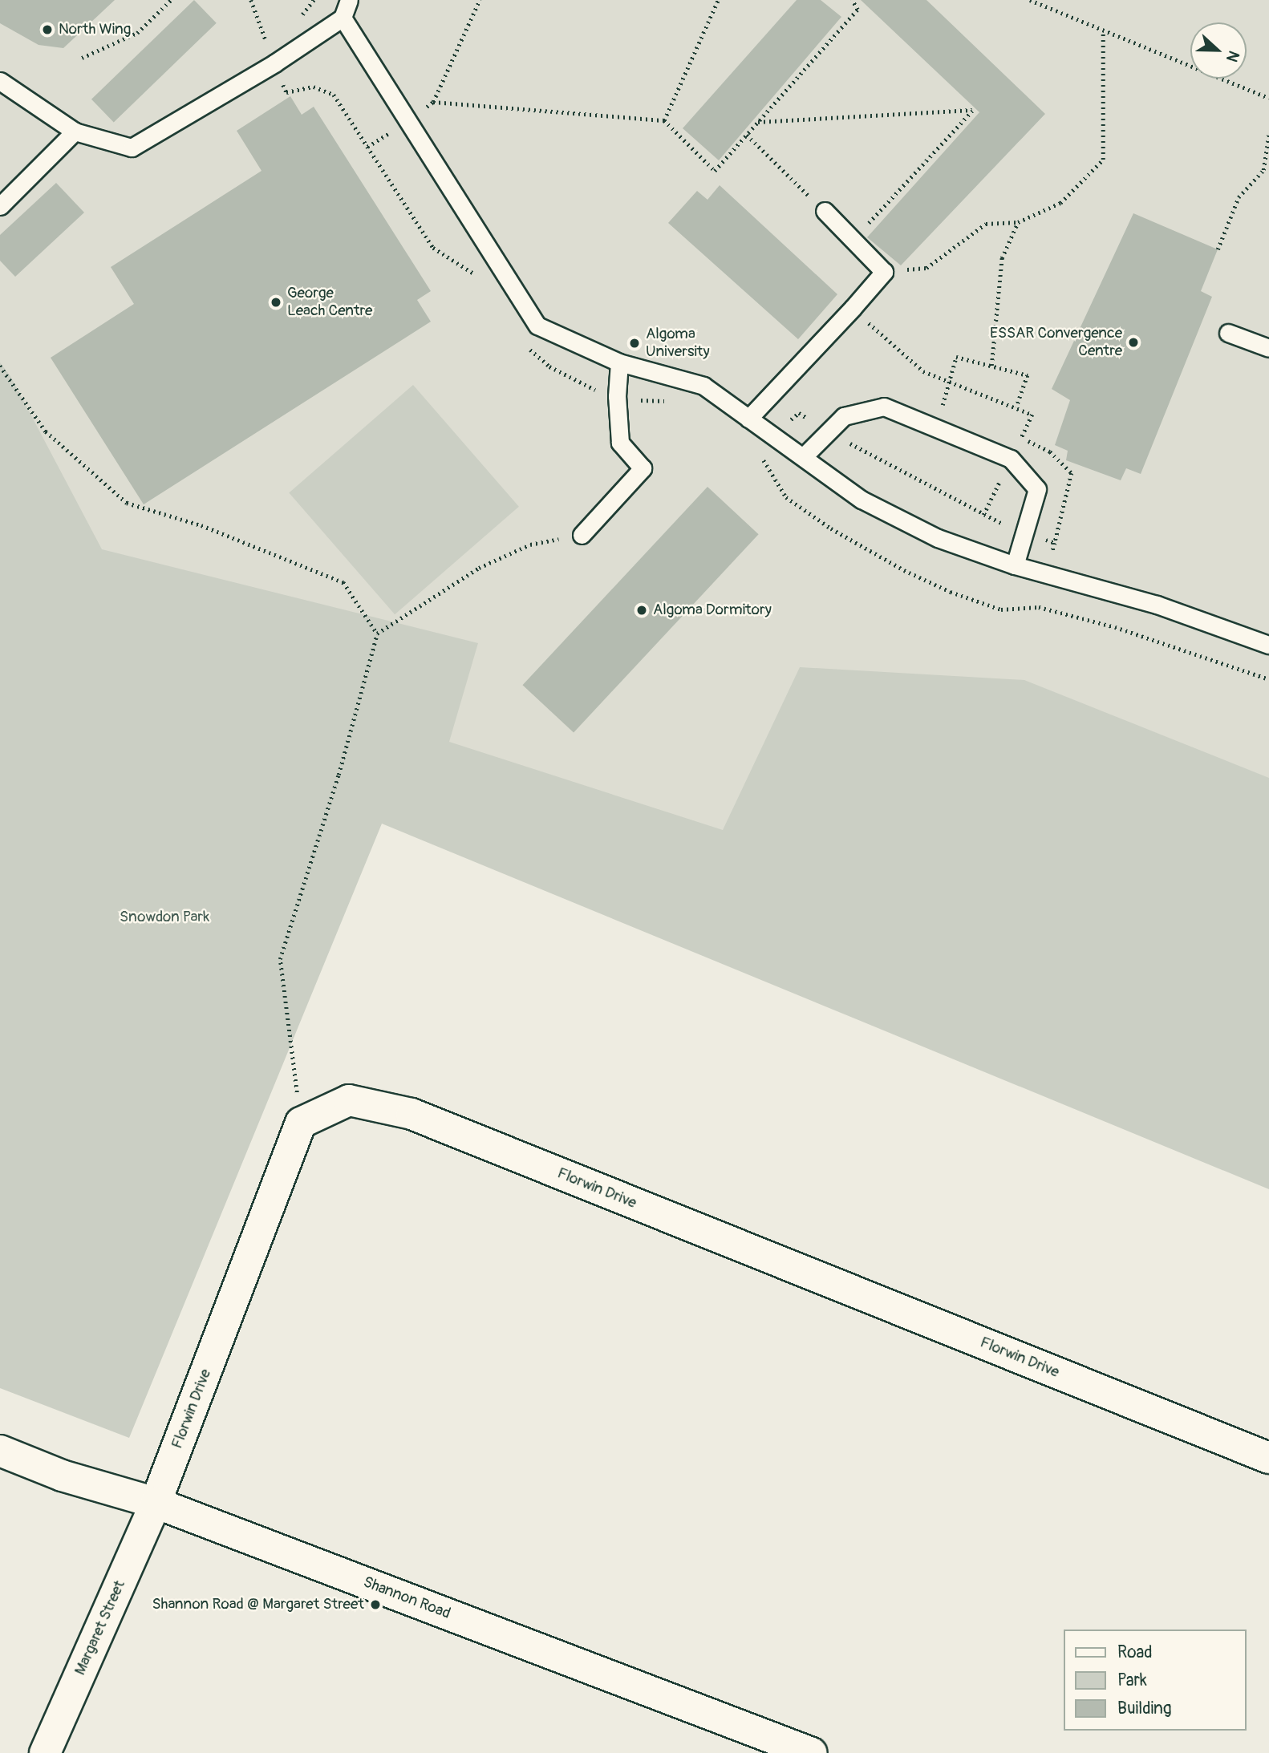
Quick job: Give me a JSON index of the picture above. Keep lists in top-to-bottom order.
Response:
{
  "streets": {
    "street": ["Florwin Drive", "Shannon Road", "Margaret Street"]
  },
  "crossings": [
    ["Florwin Drive", "Shannon Road"],
    ["Florwin Drive", "Margaret Street"],
    ["Shannon Road", "Margaret Street"]
  ],
  "parks": ["Snowdon Park"],
  "places": [
    "North Wing",
    "George Leach Centre",
    "ESSAR Convergence Centre",
    "Algoma University",
    "Algoma Dormitory",
    "Shannon Road @ Margaret Street"
  ],
  "legend": ["Road", "Park", "Building"],
  "north": "right"
}
